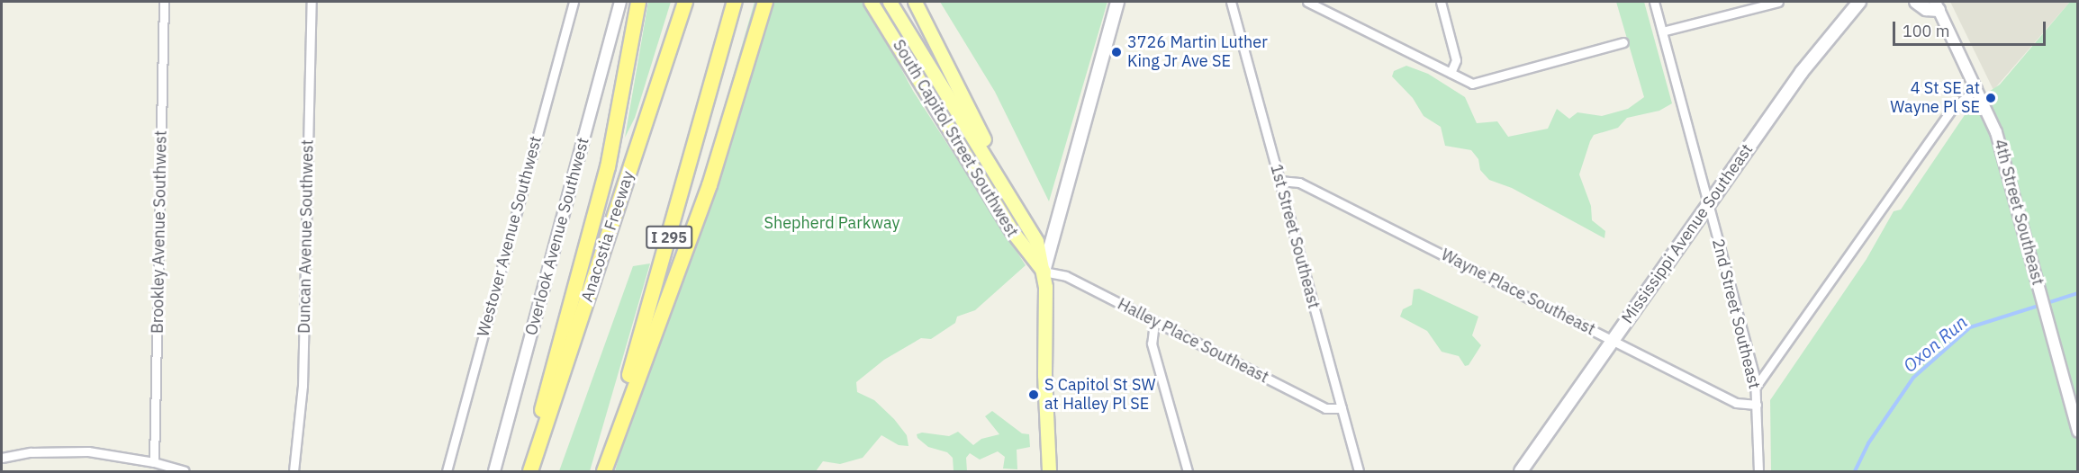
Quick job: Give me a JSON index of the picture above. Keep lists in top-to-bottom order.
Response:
{
  "streets": {
    "highway": ["Anacostia Freeway", "I 295"],
    "main road": ["South Capitol Street Southwest", "Mississippi Avenue Southeast"],
    "street": [
      "4th Street Southeast",
      "Brookley Avenue Southwest",
      "Duncan Avenue Southwest",
      "Westover Avenue Southwest",
      "Overlook Avenue Southwest",
      "1st Street Southeast",
      "Wayne Place Southeast",
      "2nd Street Southeast",
      "Halley Place Southeast"
    ]
  },
  "crossings": [
    ["South Capitol Street Southwest", "Halley Place Southeast"],
    ["Mississippi Avenue Southeast", "Wayne Place Southeast"],
    ["Mississippi Avenue Southeast", "2nd Street Southeast"],
    ["1st Street Southeast", "Wayne Place Southeast"],
    ["1st Street Southeast", "Halley Place Southeast"],
    ["Wayne Place Southeast", "2nd Street Southeast"]
  ],
  "water": ["Oxon Run"],
  "parks": ["Shepherd Parkway"],
  "places": ["3726 Martin Luther King Jr Ave SE", "4 St SE at Wayne Pl SE", "S Capitol St SW at Halley Pl SE"],
  "scale_bar": "100 m"
}
